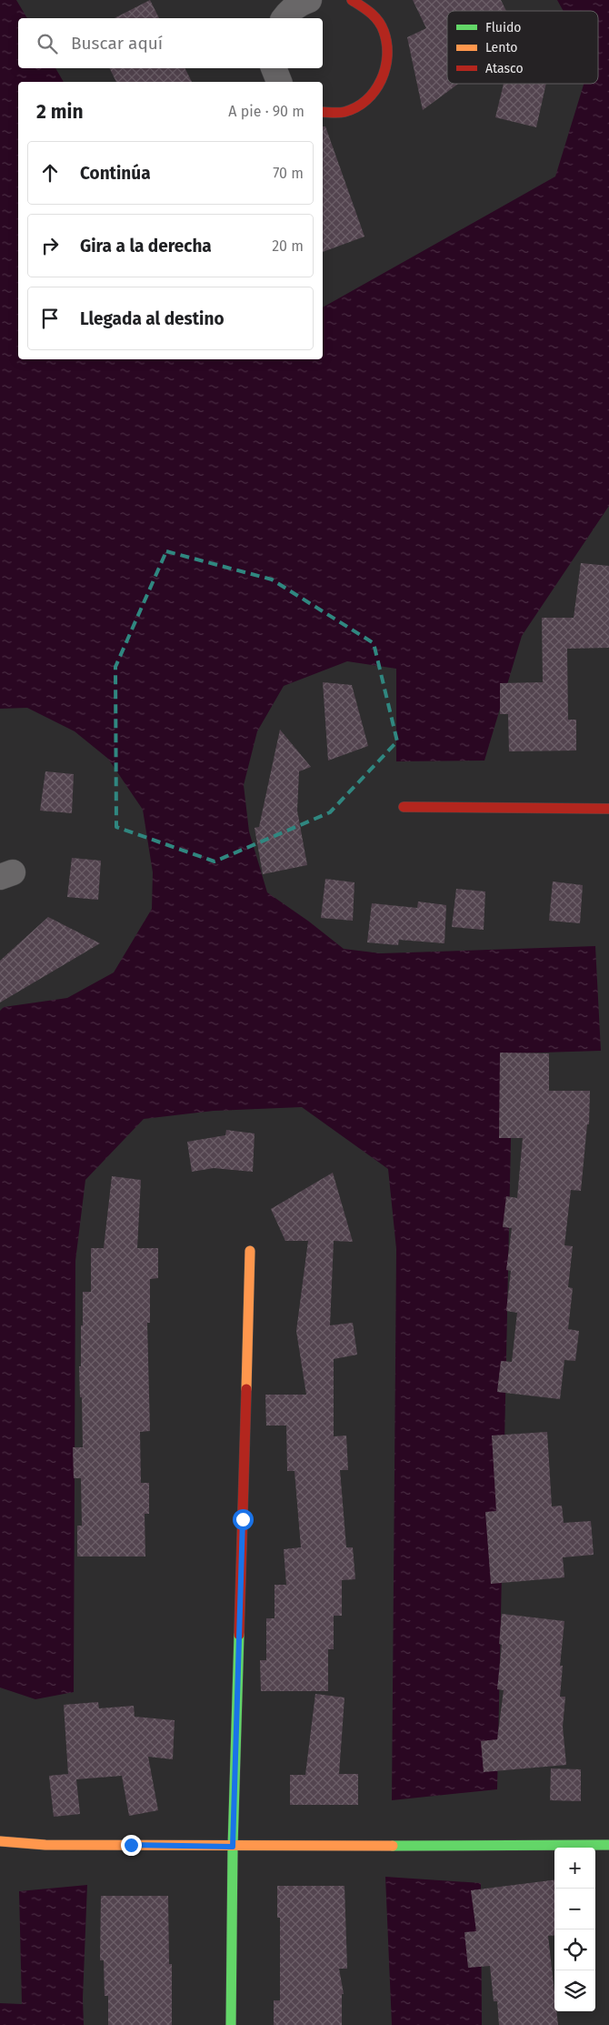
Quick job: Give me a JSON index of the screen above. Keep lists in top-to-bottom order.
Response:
{
  "legend": ["Fluido", "Lento", "Atasco"],
  "page": {
    "search": "Buscar aquí",
    "heading": ["2 min", "A pie · 90 m"],
    "list": [
      ["Continúa", "70 m"],
      ["Gira a la derecha", "20 m"],
      "Llegada al destino"
    ],
    "map_buttons": ["+", "−"]
  }
}
